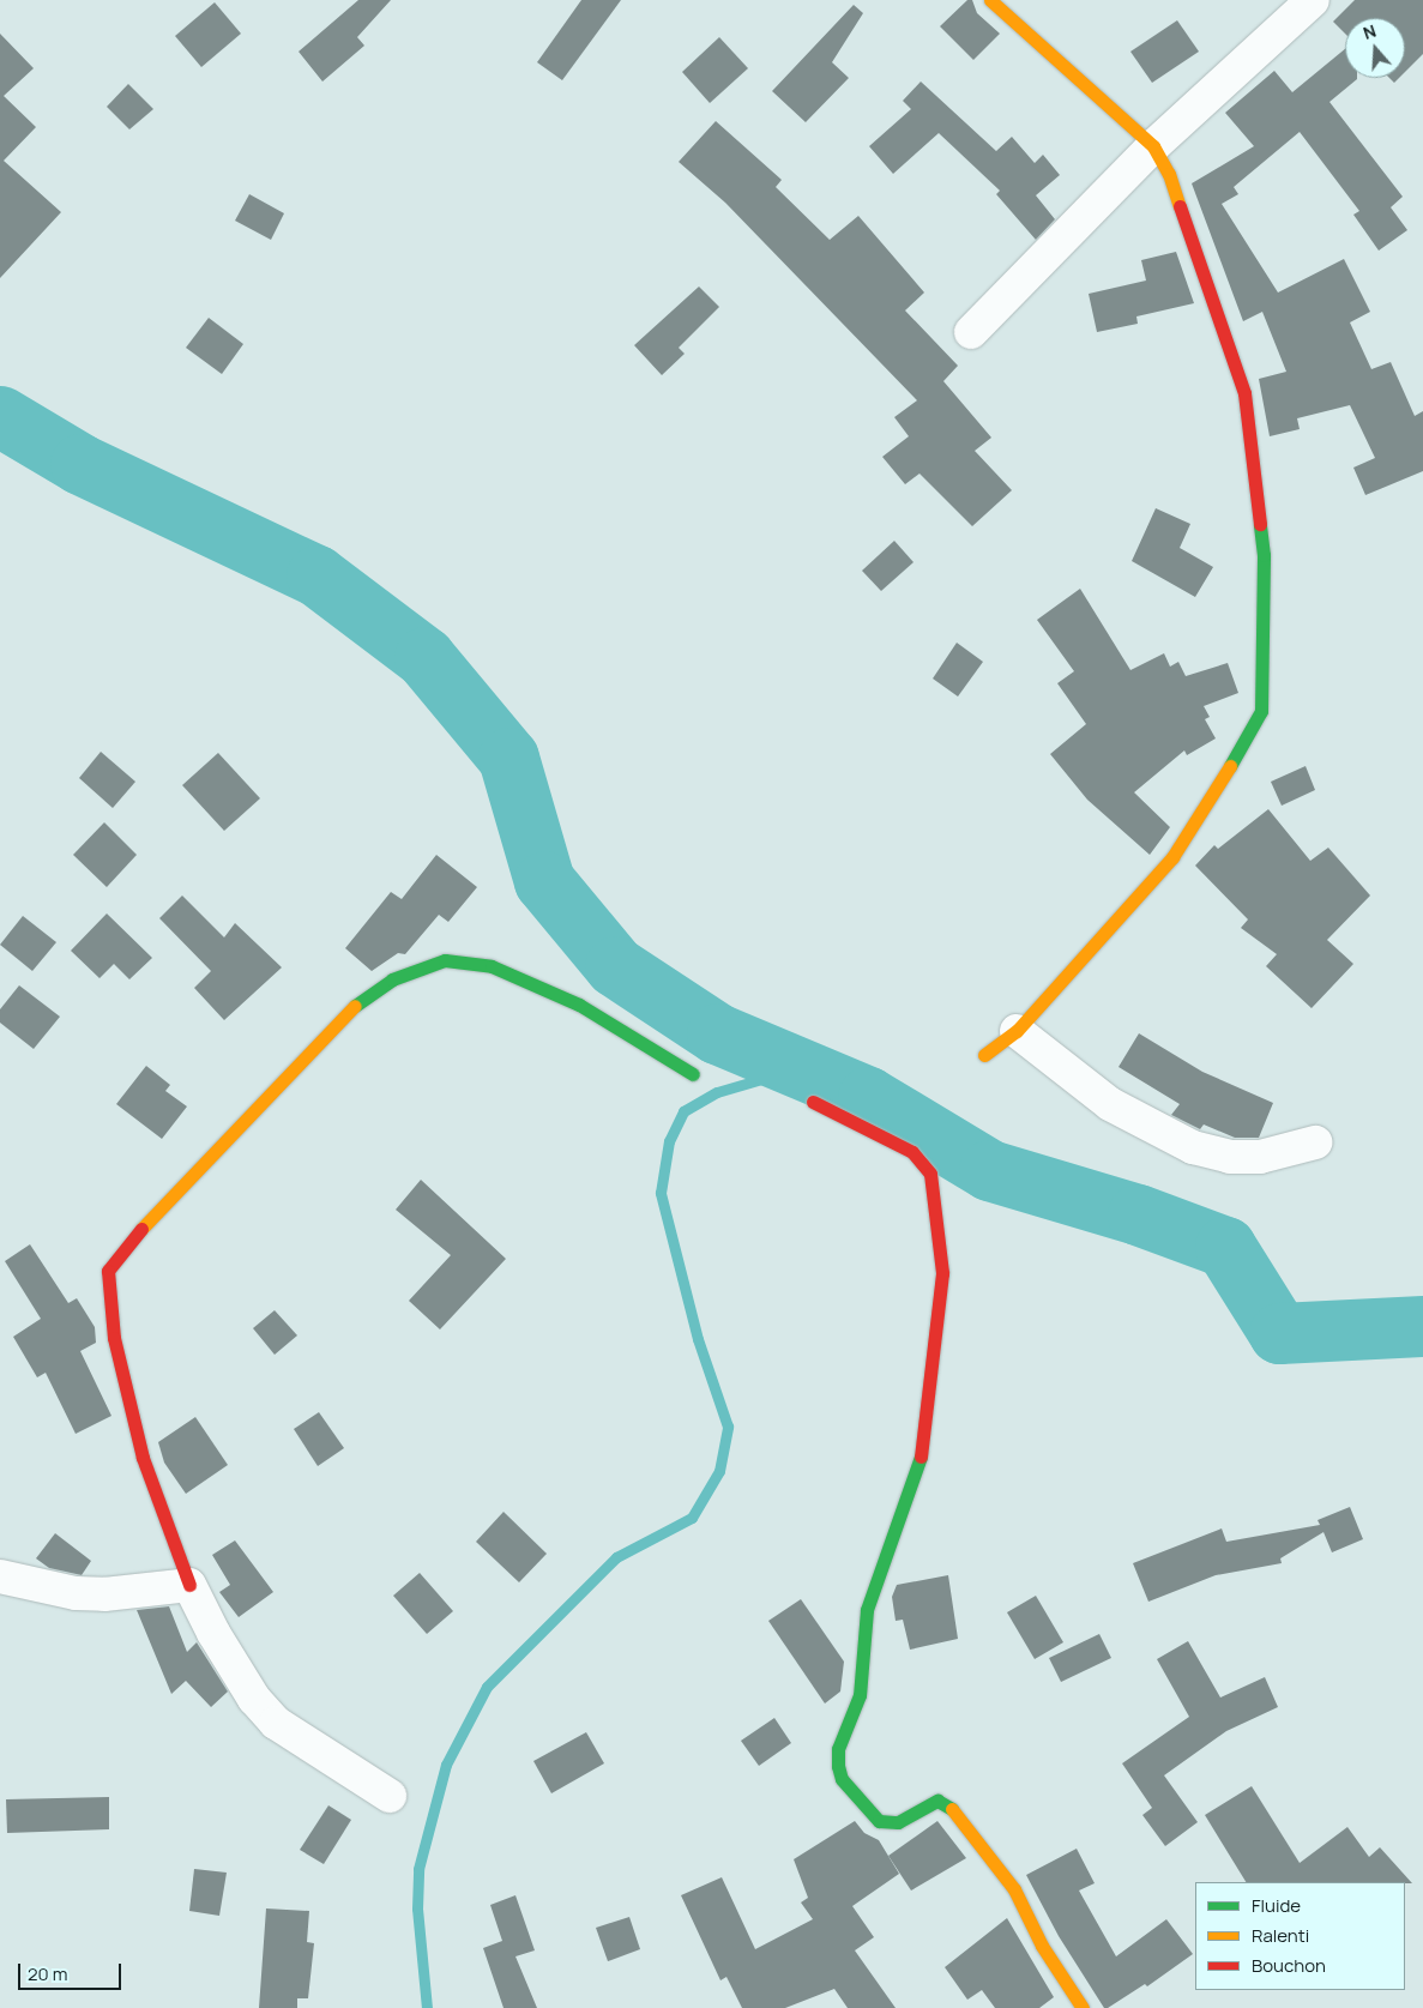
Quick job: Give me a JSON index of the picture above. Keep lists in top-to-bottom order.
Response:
{
  "legend": ["Fluide", "Ralenti", "Bouchon"],
  "scale_bar": "20 m",
  "north": "top"
}
